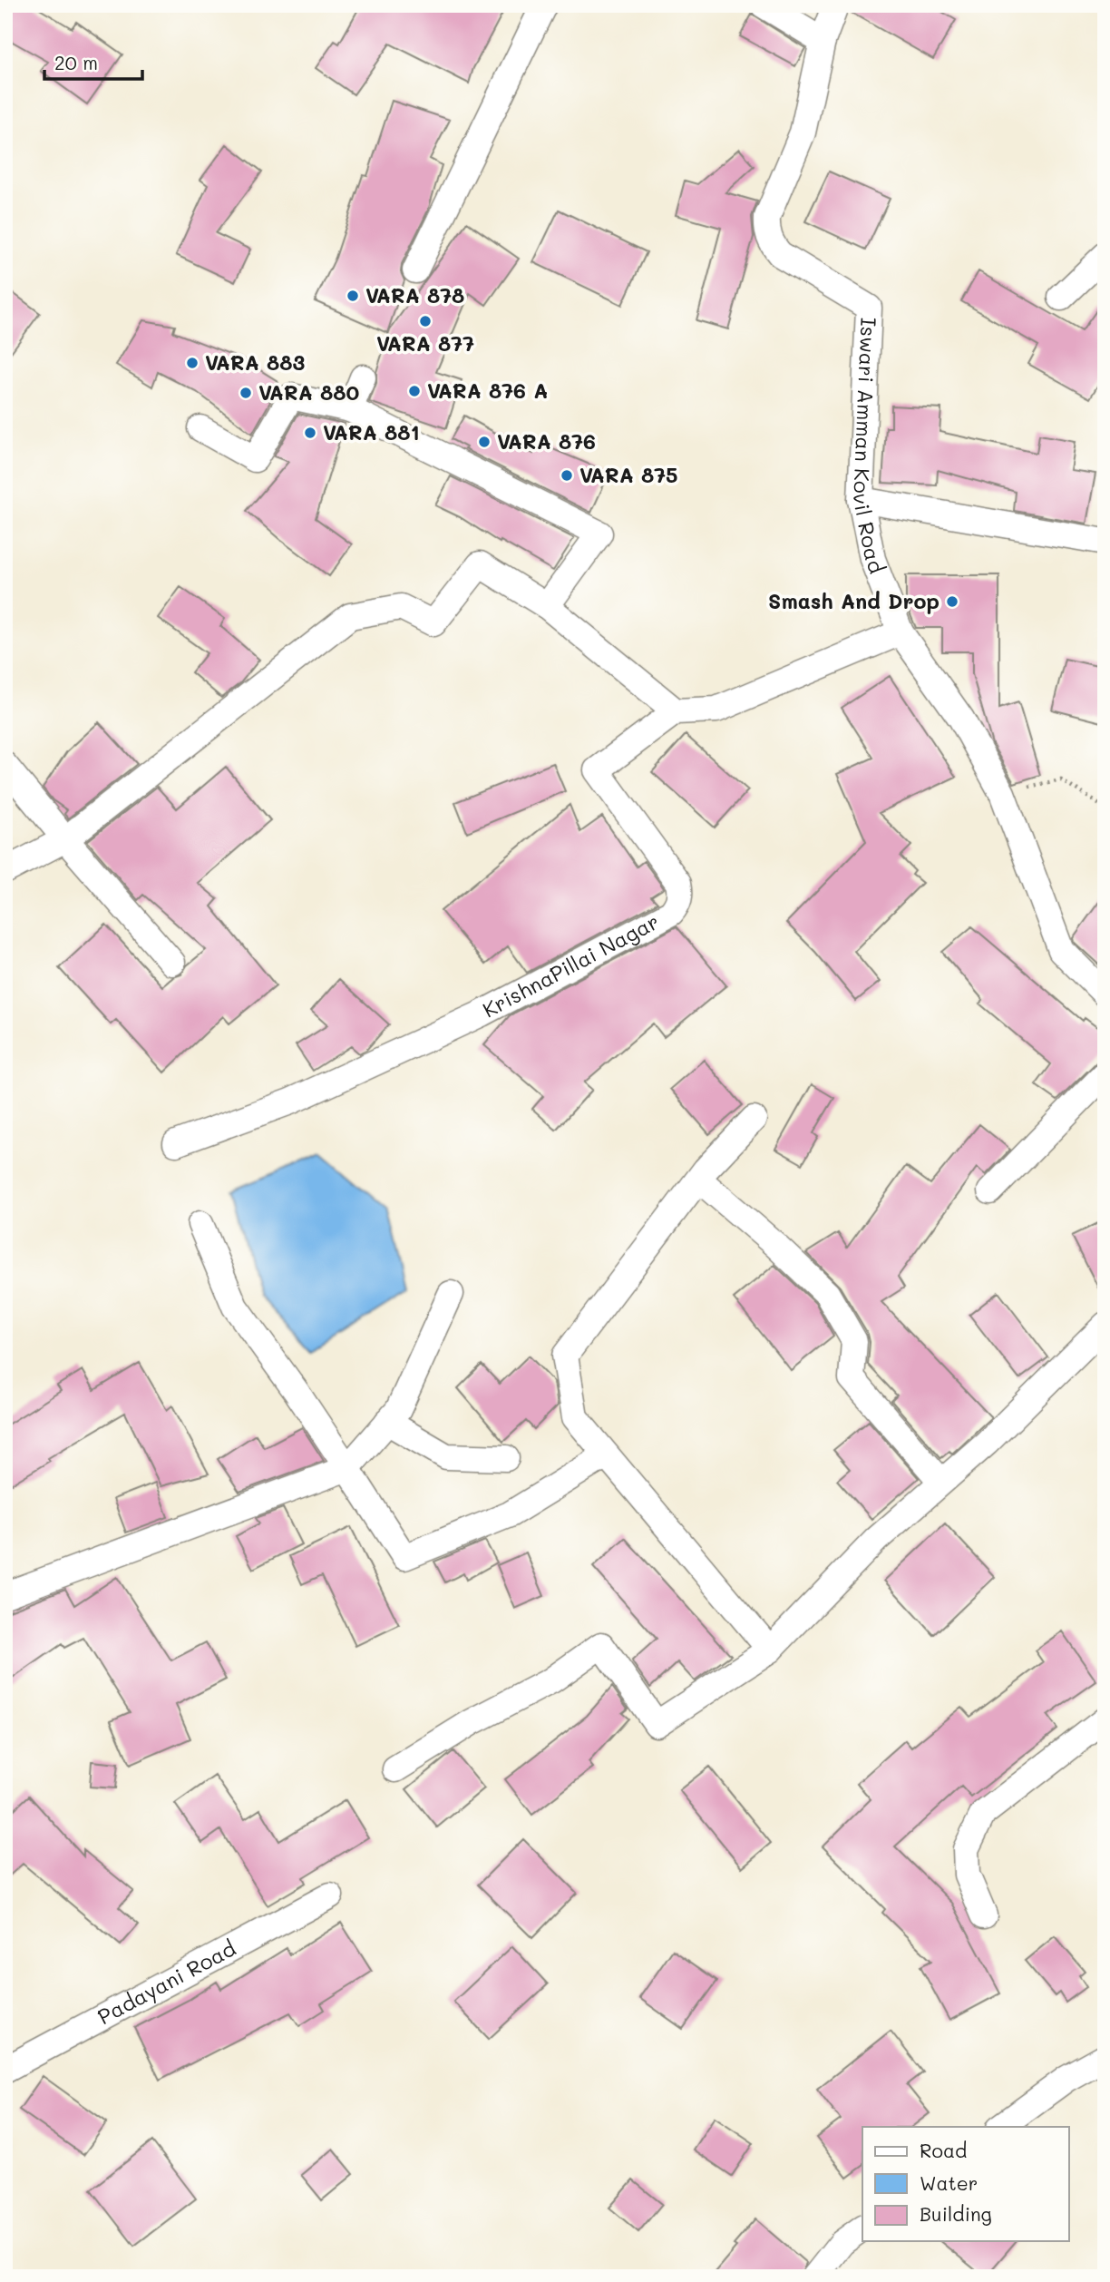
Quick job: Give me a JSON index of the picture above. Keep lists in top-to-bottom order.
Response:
{
  "streets": {
    "street": ["Iswari Amman Kovil Road", "KrishnaPillai Nagar", "Padayani Road"]
  },
  "places": [
    "VARA 878",
    "VARA 877",
    "VARA 883",
    "VARA 876 A",
    "VARA 880",
    "VARA 881",
    "VARA 876",
    "VARA 875",
    "Smash And Drop"
  ],
  "legend": ["Road", "Water", "Building"],
  "scale_bar": "20 m"
}
